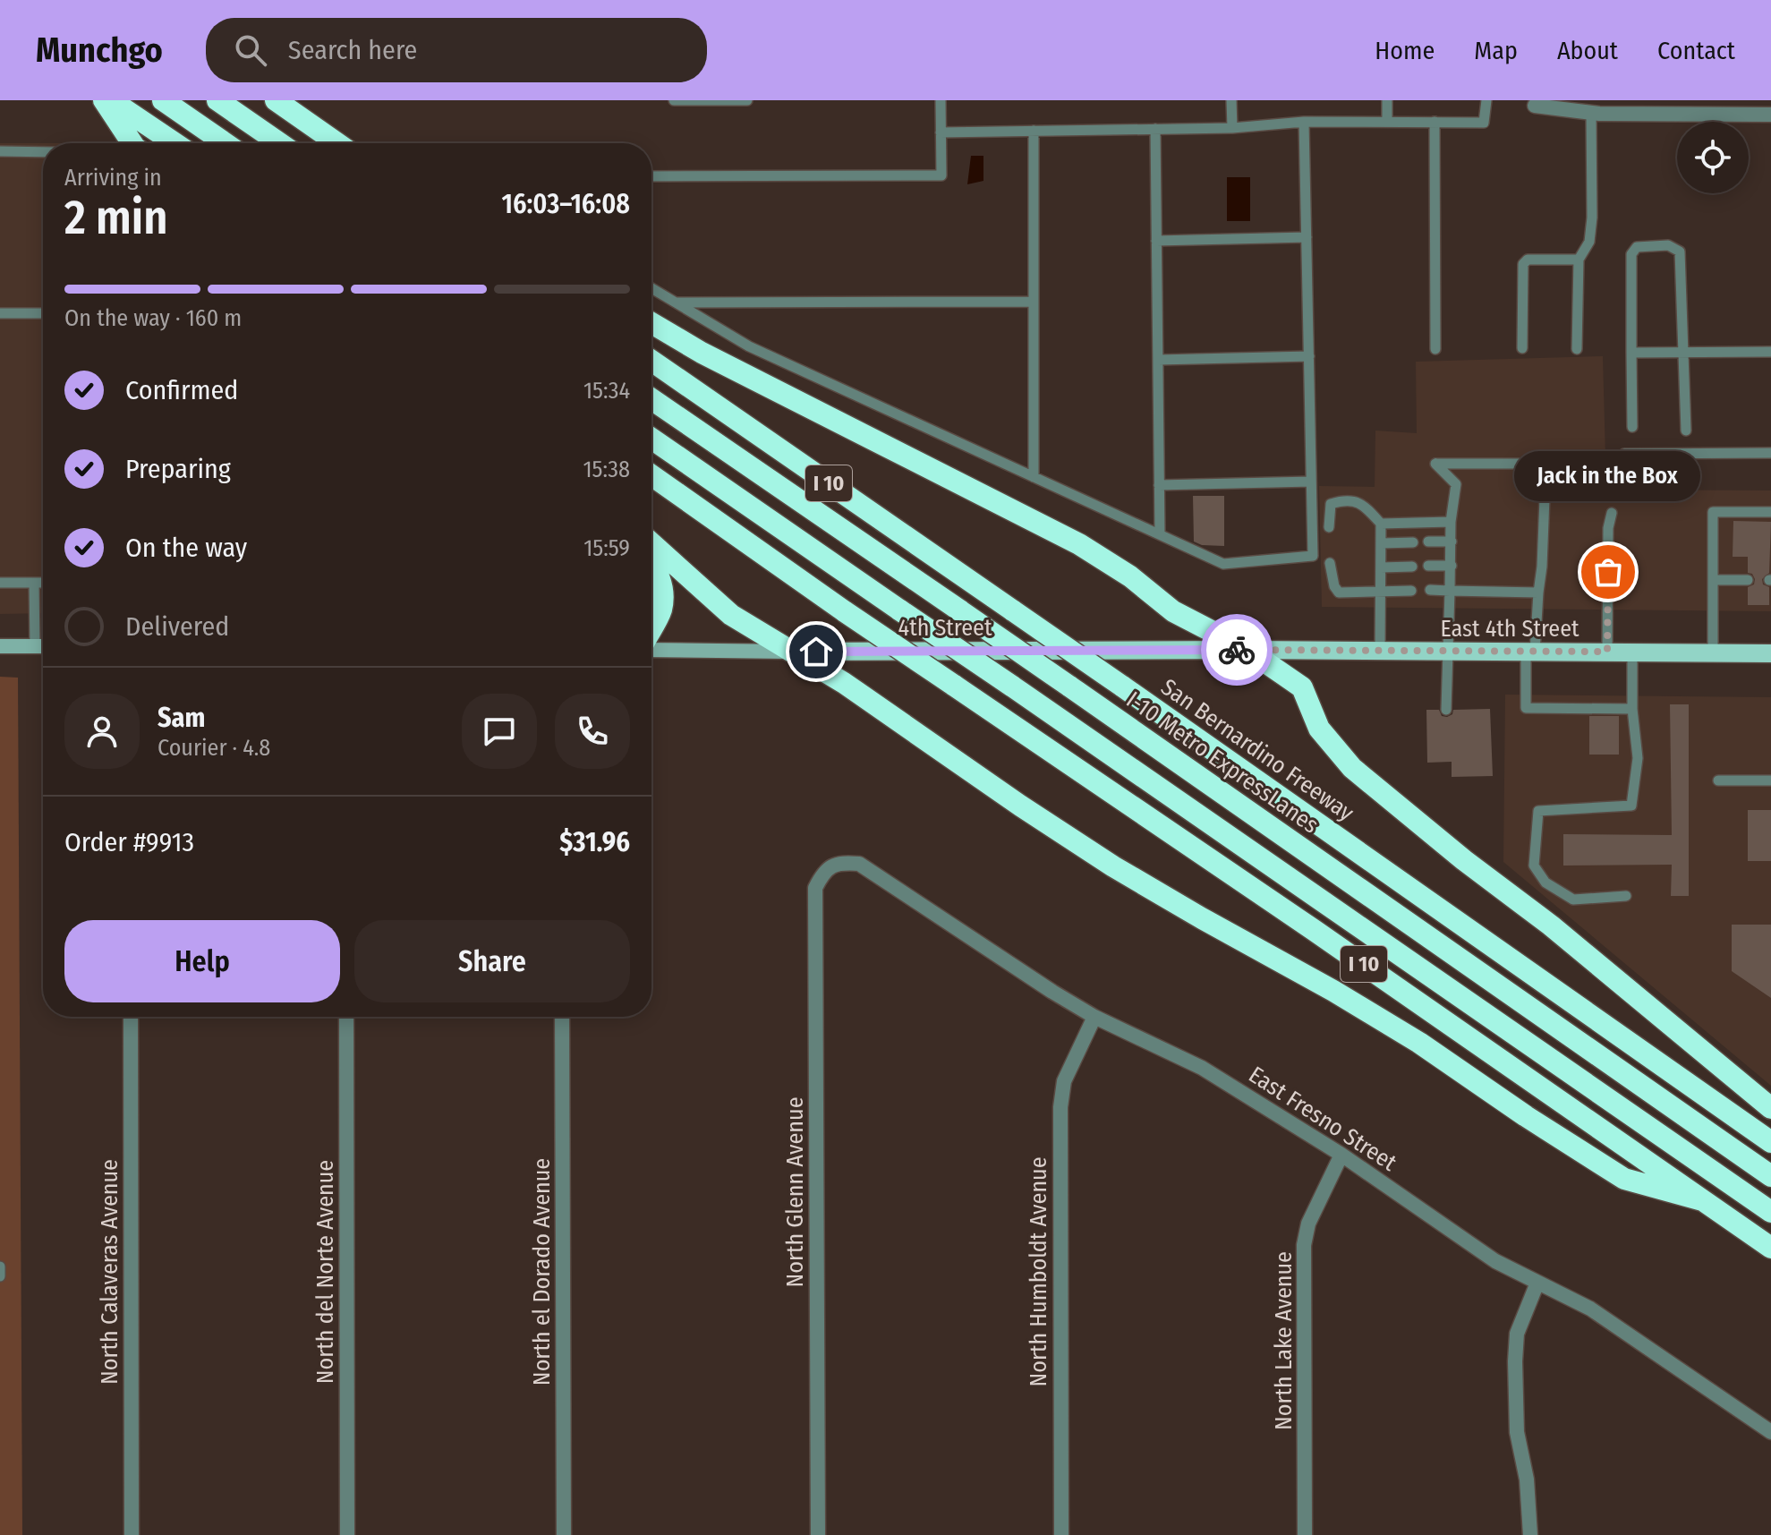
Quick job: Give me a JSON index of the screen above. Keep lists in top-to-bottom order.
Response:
{
  "streets": {
    "highway": ["I 10", "San Bernardino Freeway", "I-10 Metro ExpressLanes"],
    "main road": ["4th Street", "East 4th Street"],
    "street": [
      "East Fresno Street",
      "North Glenn Avenue",
      "North Calaveras Avenue",
      "North del Norte Avenue",
      "North el Dorado Avenue",
      "North Humboldt Avenue",
      "North Lake Avenue"
    ]
  },
  "crossings": [
    ["4th Street", "East 4th Street"],
    ["East Fresno Street", "North Glenn Avenue"],
    ["East Fresno Street", "North Humboldt Avenue"],
    ["East Fresno Street", "North Lake Avenue"]
  ],
  "places": ["Jack in the Box"],
  "page": {
    "header": "Munchgo",
    "search": "Search here",
    "nav": [
      "Home",
      "Map",
      "About",
      "Contact"
    ],
    "heading": ["2 min", "Arriving in", "16:03–16:08"],
    "panel": [
      "Sam",
      "Courier · 4.8",
      "Order #9913",
      "$31.96"
    ],
    "bar": "On the way · 160 m",
    "list": [
      ["Confirmed", "15:34"],
      ["Preparing", "15:38"],
      ["On the way", "15:59"],
      "Delivered"
    ],
    "bubble": "Jack in the Box",
    "buttons": ["Help", "Share"]
  }
}
